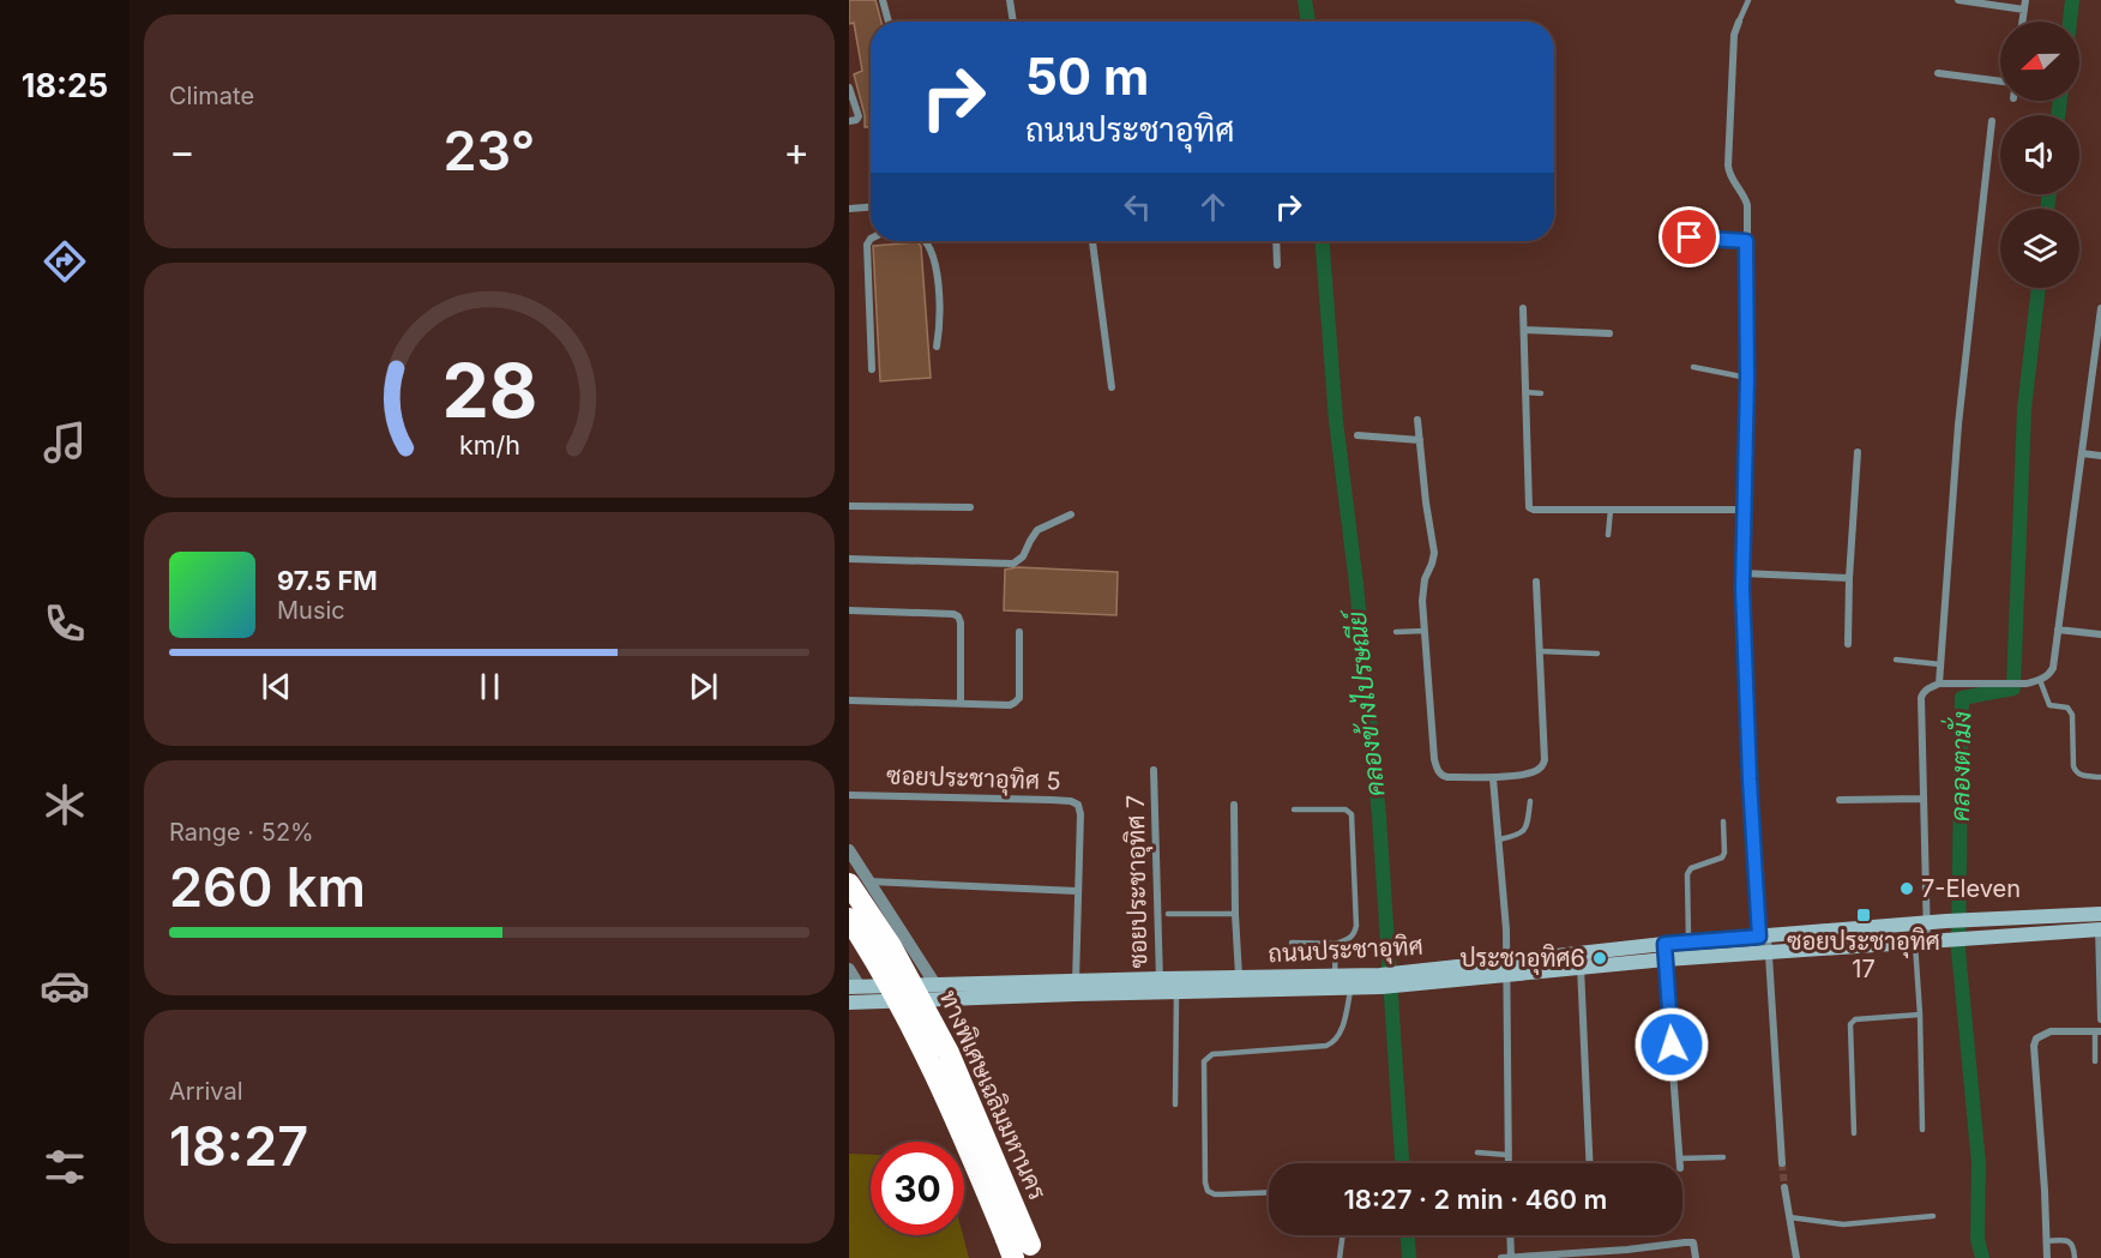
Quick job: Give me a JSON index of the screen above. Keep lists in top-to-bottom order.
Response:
{
  "streets": {
    "highway": ["ทางพิเศษเฉลิมมหานคร"],
    "main road": ["ถนนประชาอุทิศ"],
    "street": ["ซอยประชาอุทิศ 5", "ซอยประชาอุทิศ 7"]
  },
  "crossings": [
    ["ซอยประชาอุทิศ 5", "ถนนประชาอุทิศ"],
    ["ซอยประชาอุทิศ 7", "ถนนประชาอุทิศ"]
  ],
  "water": ["คลองข้างไปรษณีย์", "คลองตามั่ง"],
  "places": {
    "other": ["7-Eleven", "ประชาอุทิศ6"],
    "transit": ["ซอยประชาอุทิศ 17"]
  },
  "north": "left",
  "page": {
    "tabs": "18:25",
    "tile": [
      "Climate",
      ["Range · 52%", "260 km"],
      ["Arrival", "18:27"]
    ],
    "turn": ["50 m", "ถนนประชาอุทิศ"],
    "heat": ["−", "23°", "+"],
    "song": ["97.5 FM", "Music"],
    "limit": "30",
    "trip": "18:27 · 2 min · 460 m",
    "gauge": ["28", "km/h"]
  }
}
